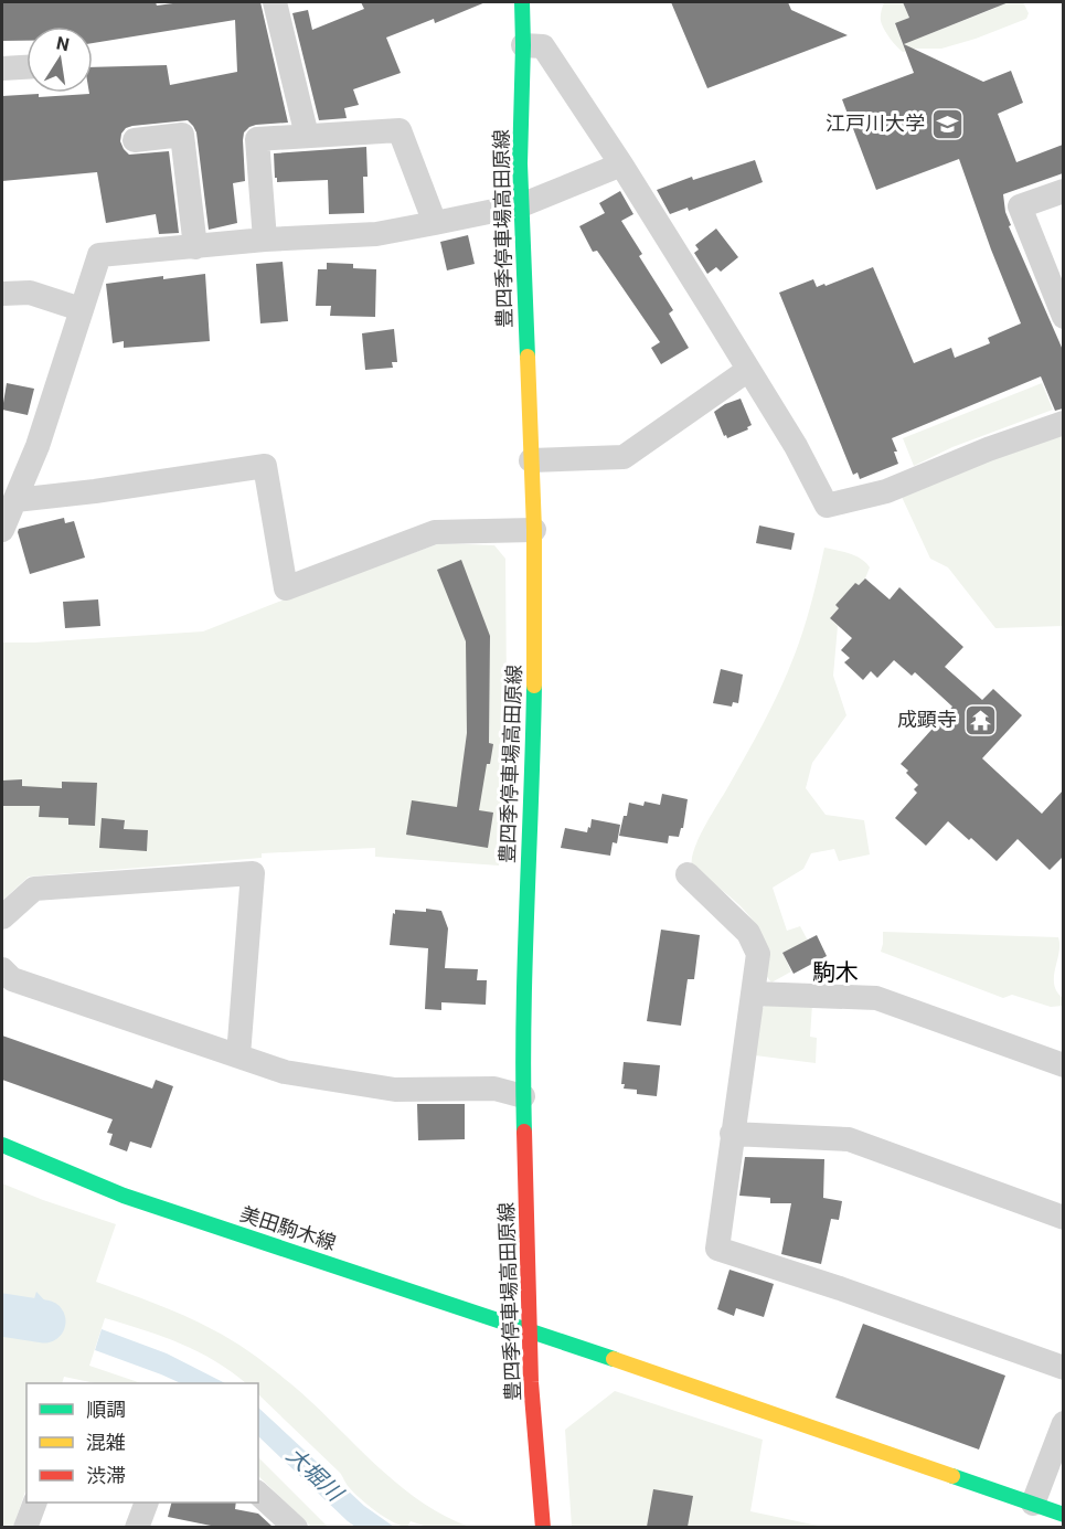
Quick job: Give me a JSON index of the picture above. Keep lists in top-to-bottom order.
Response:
{
  "streets": {
    "main road": ["豊四季停車場高田原線", "美田駒木線"]
  },
  "crossings": [
    ["豊四季停車場高田原線", "美田駒木線"]
  ],
  "districts": ["駒木"],
  "water": ["大堀川"],
  "places": {
    "school or university": ["江戸川大学"],
    "temple": ["成顕寺"]
  },
  "legend": ["順調", "混雑", "渋滞"],
  "north": "top"
}
